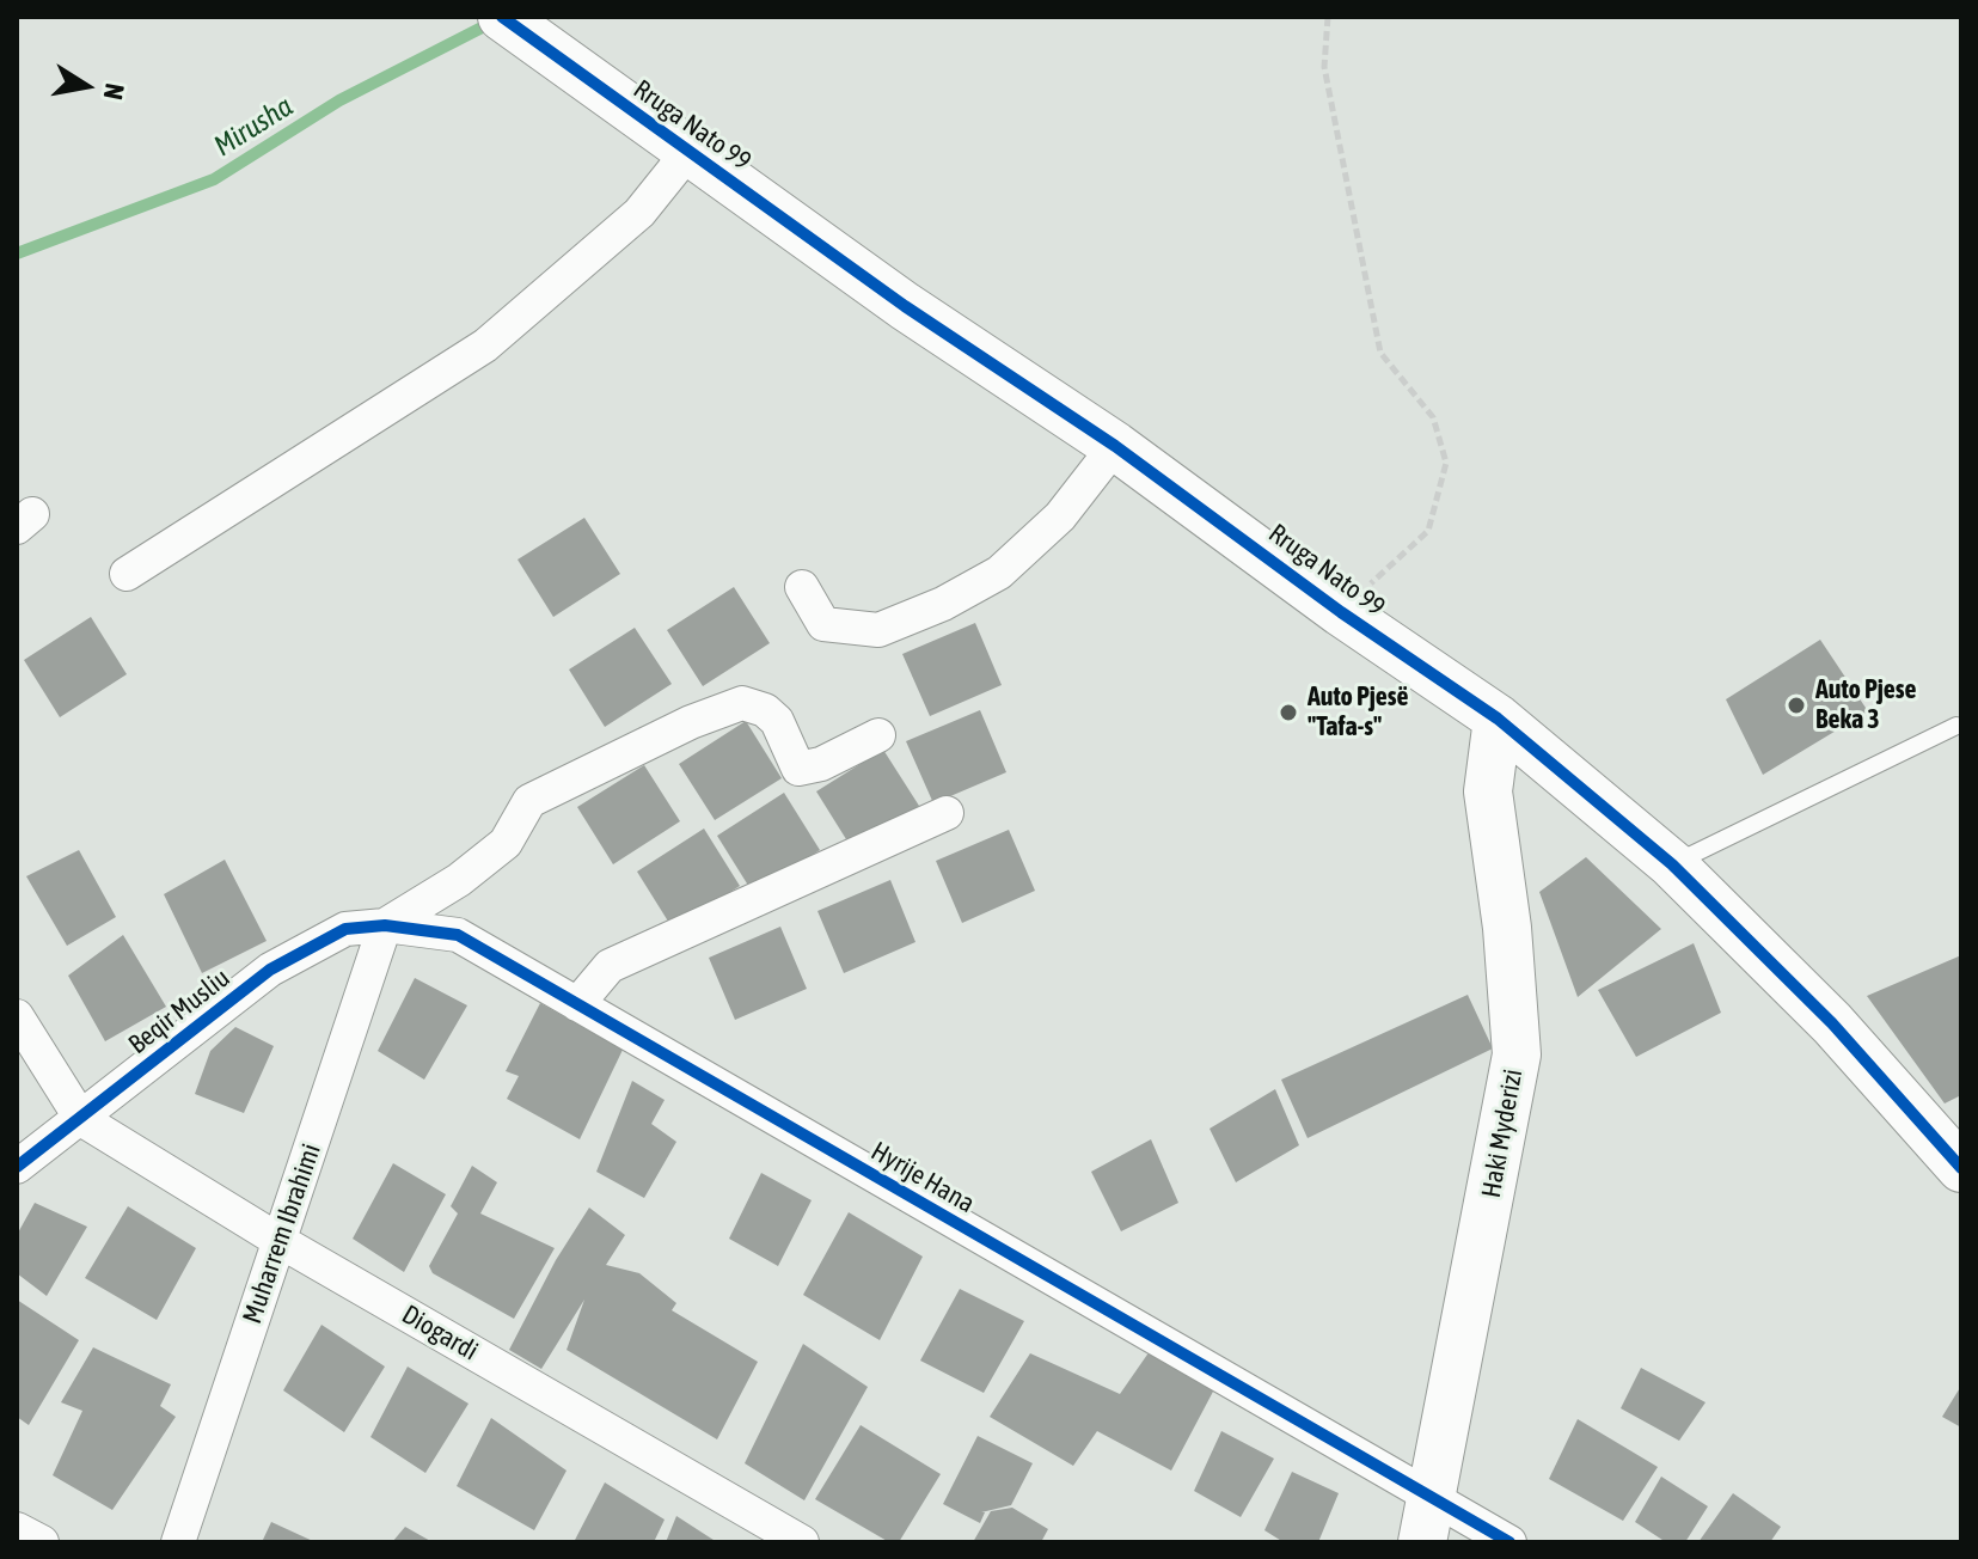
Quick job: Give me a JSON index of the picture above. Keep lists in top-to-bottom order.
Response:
{
  "streets": {
    "street": [
      "Rruga Nato 99",
      "Beqir Musliu",
      "Haki Myderizi",
      "Hyrije Hana",
      "Muharrem Ibrahimi",
      "Diogardi"
    ]
  },
  "crossings": [
    ["Rruga Nato 99", "Haki Myderizi"],
    ["Beqir Musliu", "Hyrije Hana"],
    ["Beqir Musliu", "Muharrem Ibrahimi"],
    ["Beqir Musliu", "Diogardi"],
    ["Haki Myderizi", "Hyrije Hana"],
    ["Hyrije Hana", "Muharrem Ibrahimi"],
    ["Muharrem Ibrahimi", "Diogardi"]
  ],
  "water": ["Mirusha"],
  "places": ["Auto Pjese Beka 3", "Auto Pjesë \"Tafa-s\""],
  "north": "right"
}
